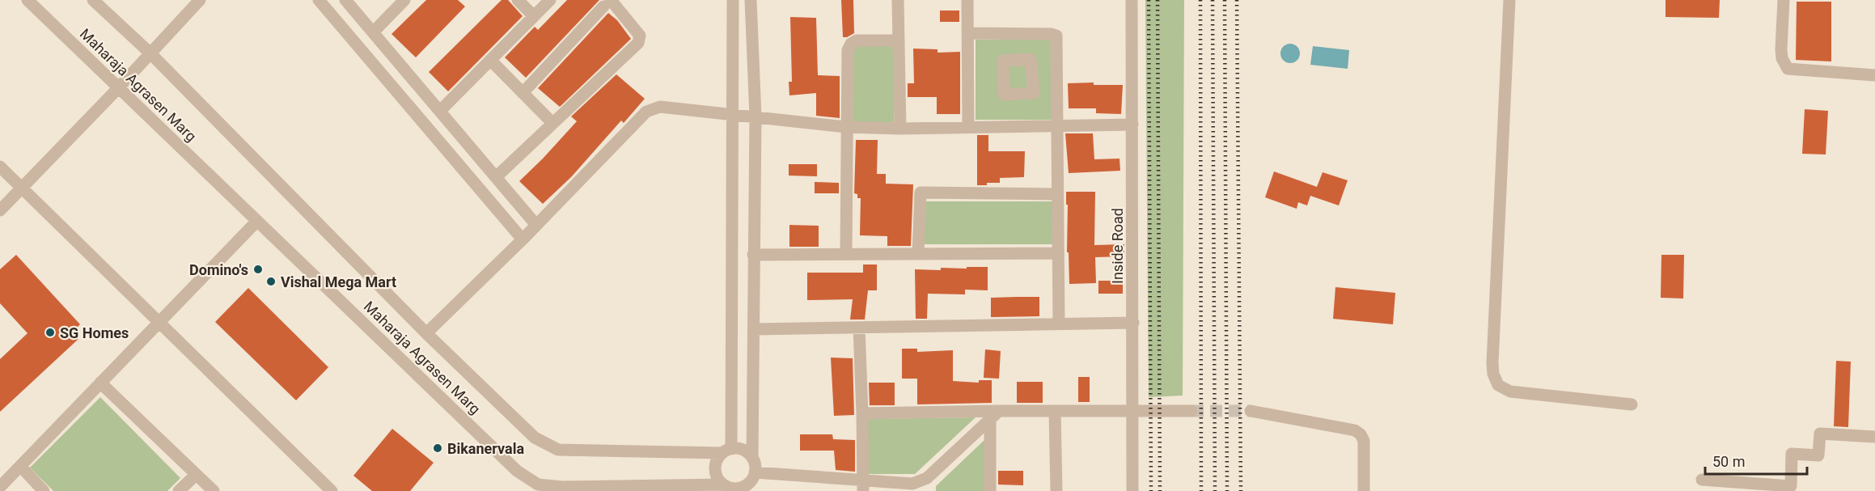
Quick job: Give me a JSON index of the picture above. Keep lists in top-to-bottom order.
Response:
{
  "streets": {
    "street": ["Maharaja Agrasen Marg", "Inside Road"]
  },
  "places": [
    "Domino's",
    "Vishal Mega Mart",
    "SG Homes",
    "Bikanervala"
  ],
  "scale_bar": "50 m"
}
